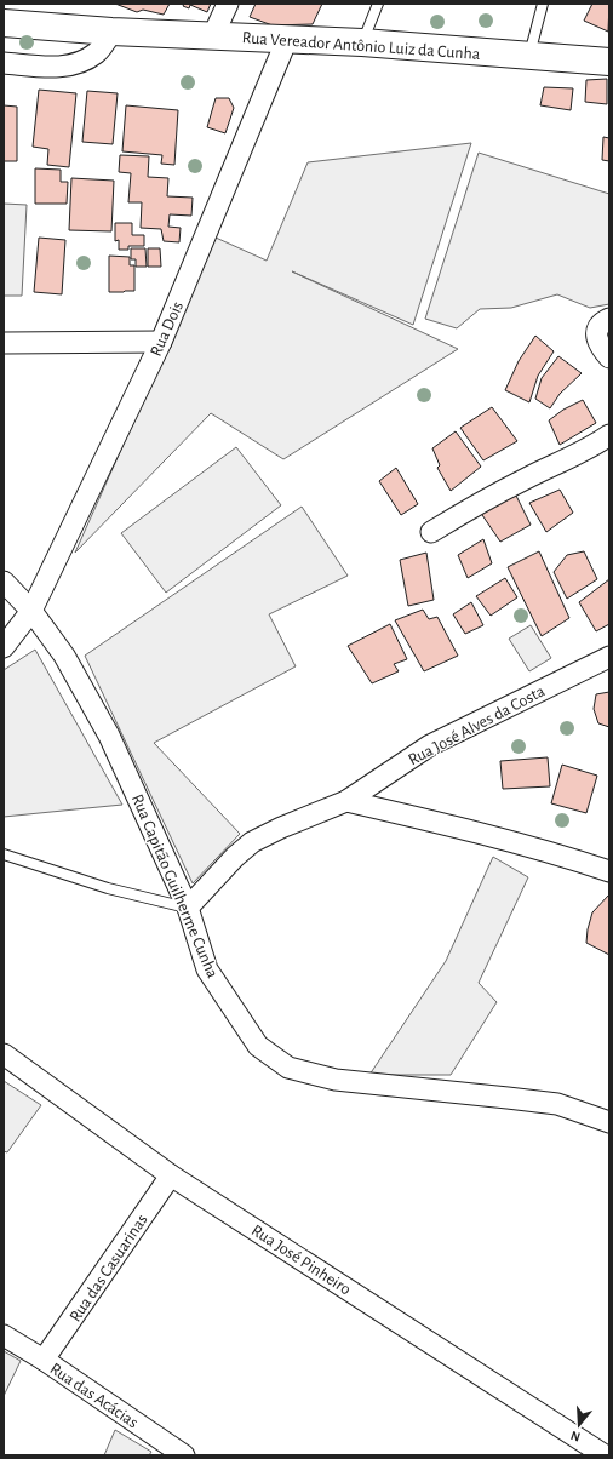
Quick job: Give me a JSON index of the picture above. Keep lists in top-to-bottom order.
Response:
{
  "streets": {
    "main road": ["Rua Vereador Antônio Luiz da Cunha"],
    "street": [
      "Rua Dois",
      "Rua José Alves da Costa",
      "Rua Capitão Guilherme Cunha",
      "Rua José Pinheiro",
      "Rua das Casuarinas",
      "Rua das Acácias"
    ]
  },
  "crossings": [
    ["Rua Vereador Antônio Luiz da Cunha", "Rua Dois"],
    ["Rua Dois", "Rua Capitão Guilherme Cunha"],
    ["Rua José Alves da Costa", "Rua Capitão Guilherme Cunha"],
    ["Rua José Pinheiro", "Rua das Casuarinas"],
    ["Rua das Casuarinas", "Rua das Acácias"]
  ],
  "north": "bottom"
}
